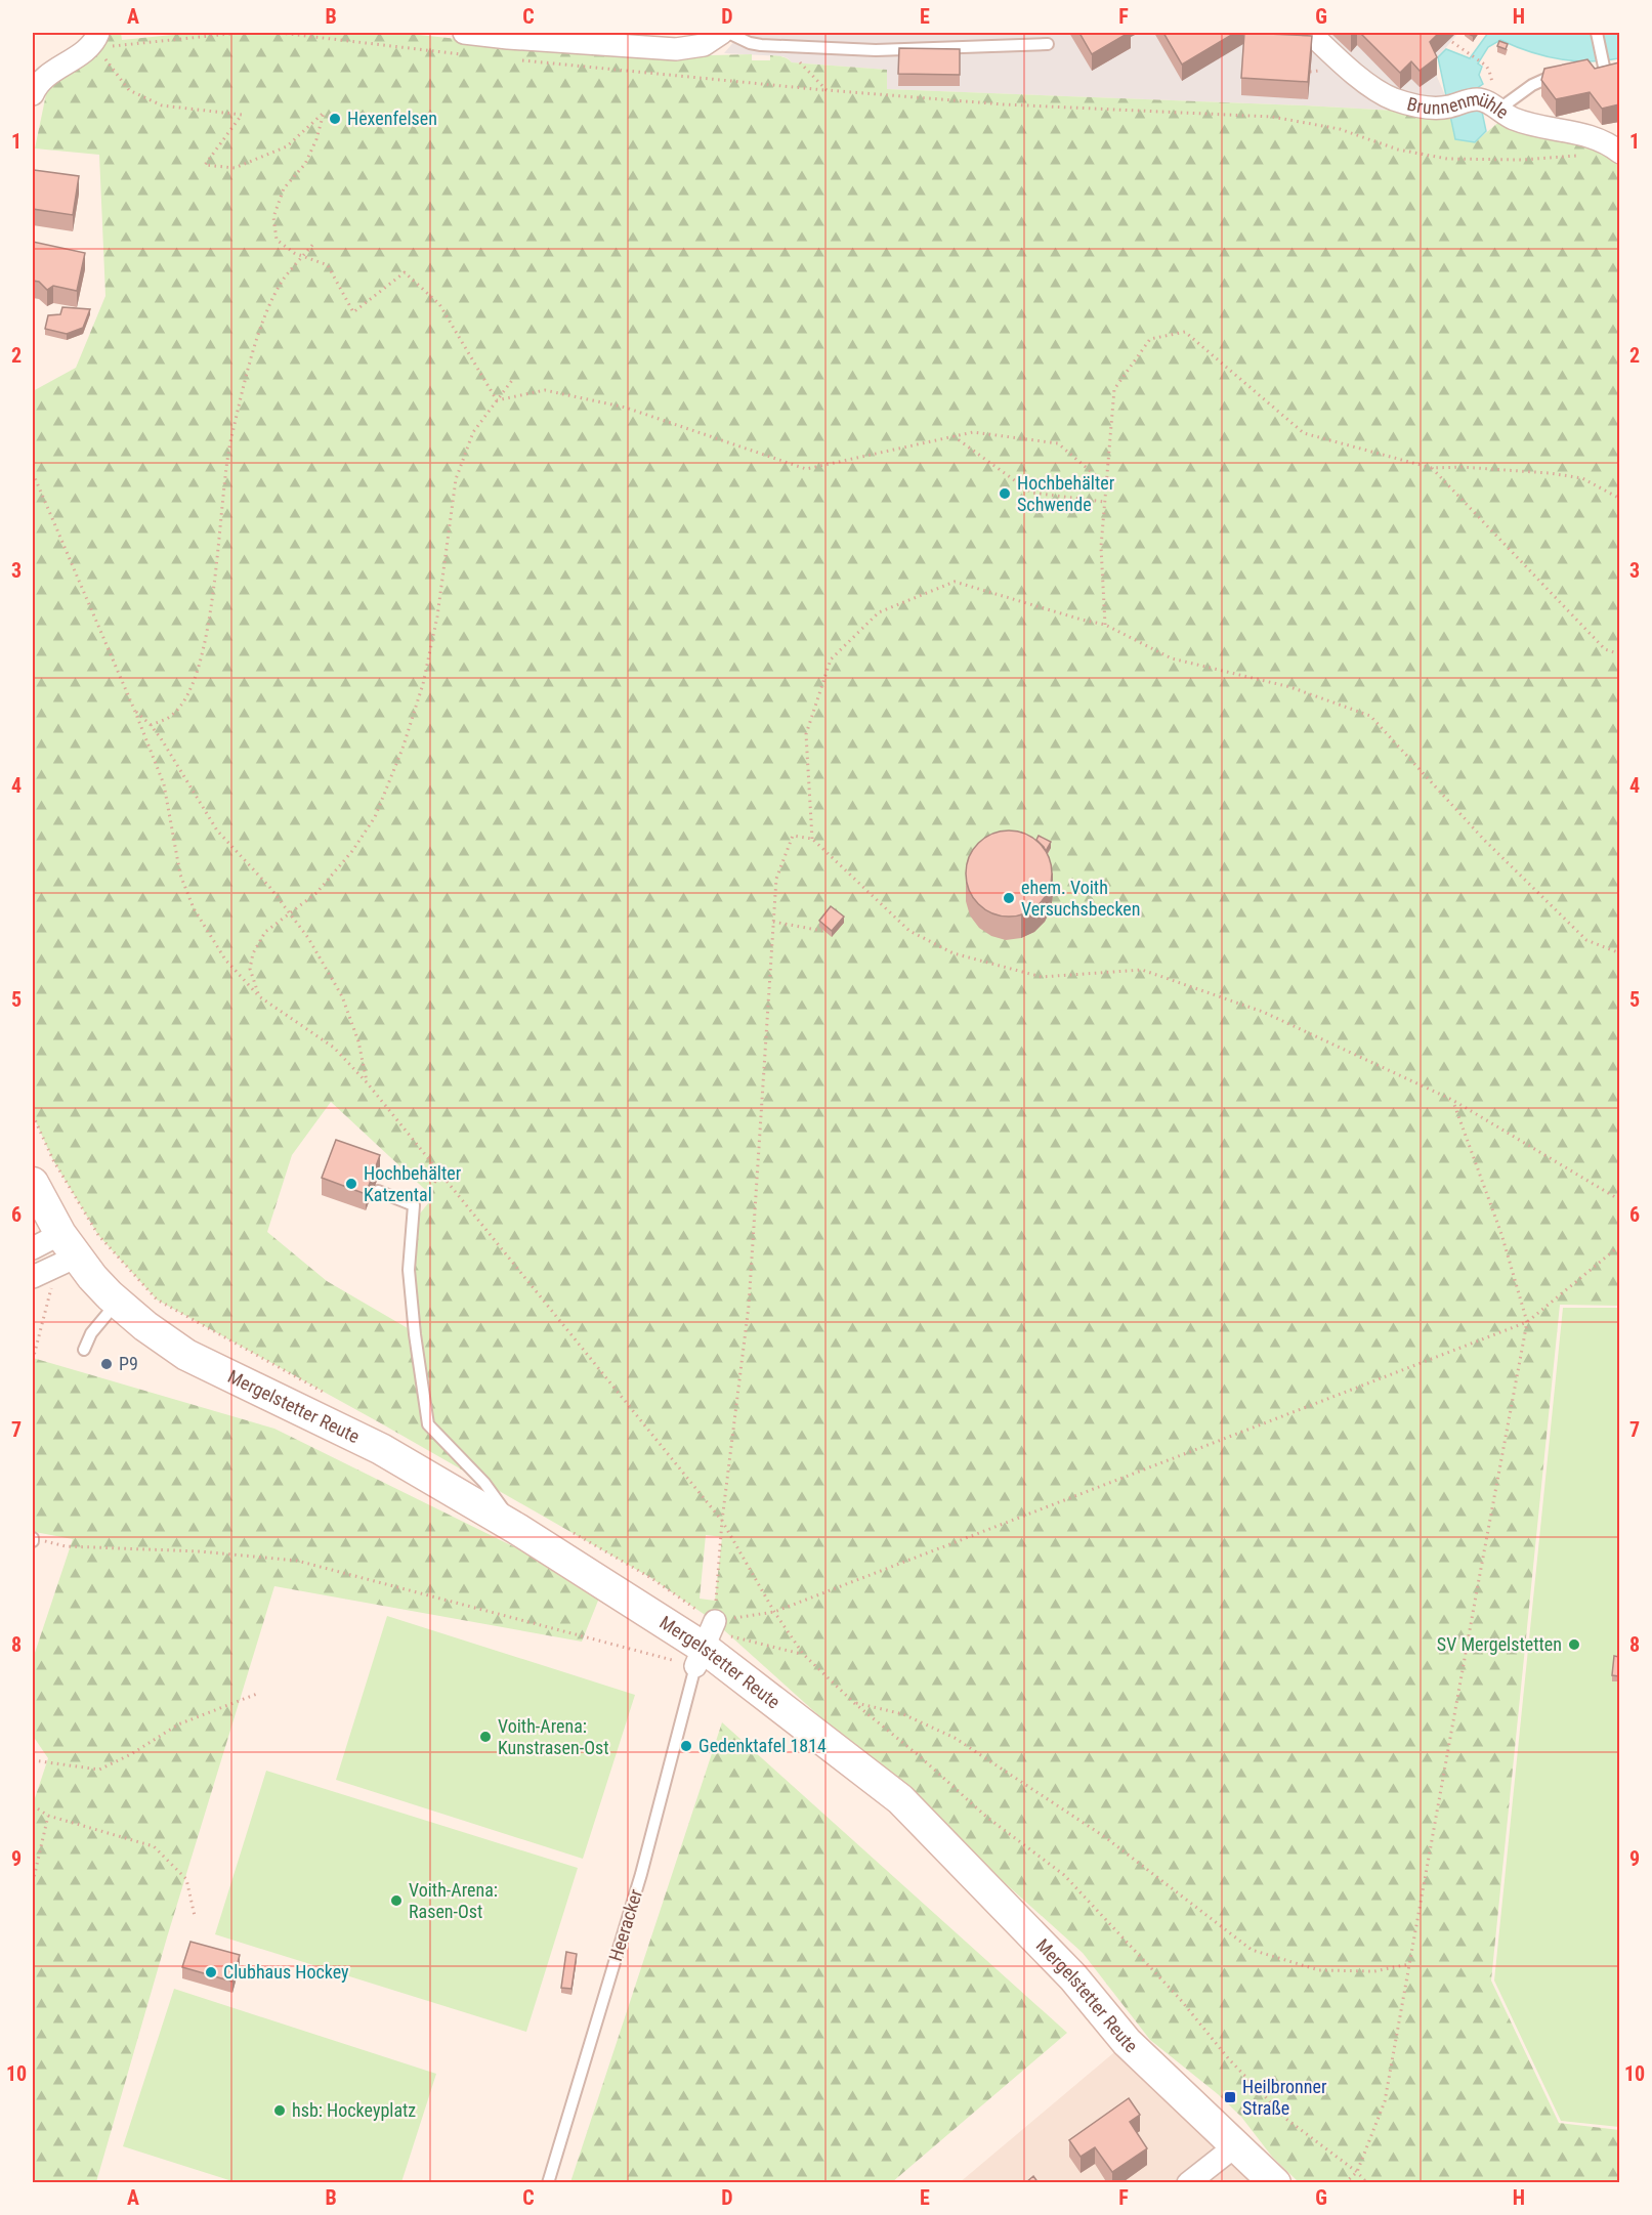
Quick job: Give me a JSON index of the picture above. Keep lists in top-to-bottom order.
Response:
{
  "streets": {
    "street": ["Brunnenmühle", "Mergelstetter Reute"],
    "lane": ["Heeracker"]
  },
  "crossings": [
    ["Mergelstetter Reute", "Heeracker"]
  ],
  "places": {
    "other": [
      "Hexenfelsen",
      "Hochbehälter Schwende",
      "ehem. Voith Versuchsbecken",
      "Hochbehälter Katzental",
      "P9",
      "SV Mergelstetten",
      "Voith-Arena: Kunstrasen-Ost",
      "Gedenktafel 1814",
      "Voith-Arena: Rasen-Ost",
      "Clubhaus Hockey",
      "hsb: Hockeyplatz"
    ],
    "transit": ["Heilbronner Straße"]
  },
  "grid": {
    "columns": [
      "A",
      "B",
      "C",
      "D",
      "E",
      "F",
      "G",
      "H"
    ],
    "rows": [
      "1",
      "2",
      "3",
      "4",
      "5",
      "6",
      "7",
      "8",
      "9",
      "10"
    ]
  }
}
